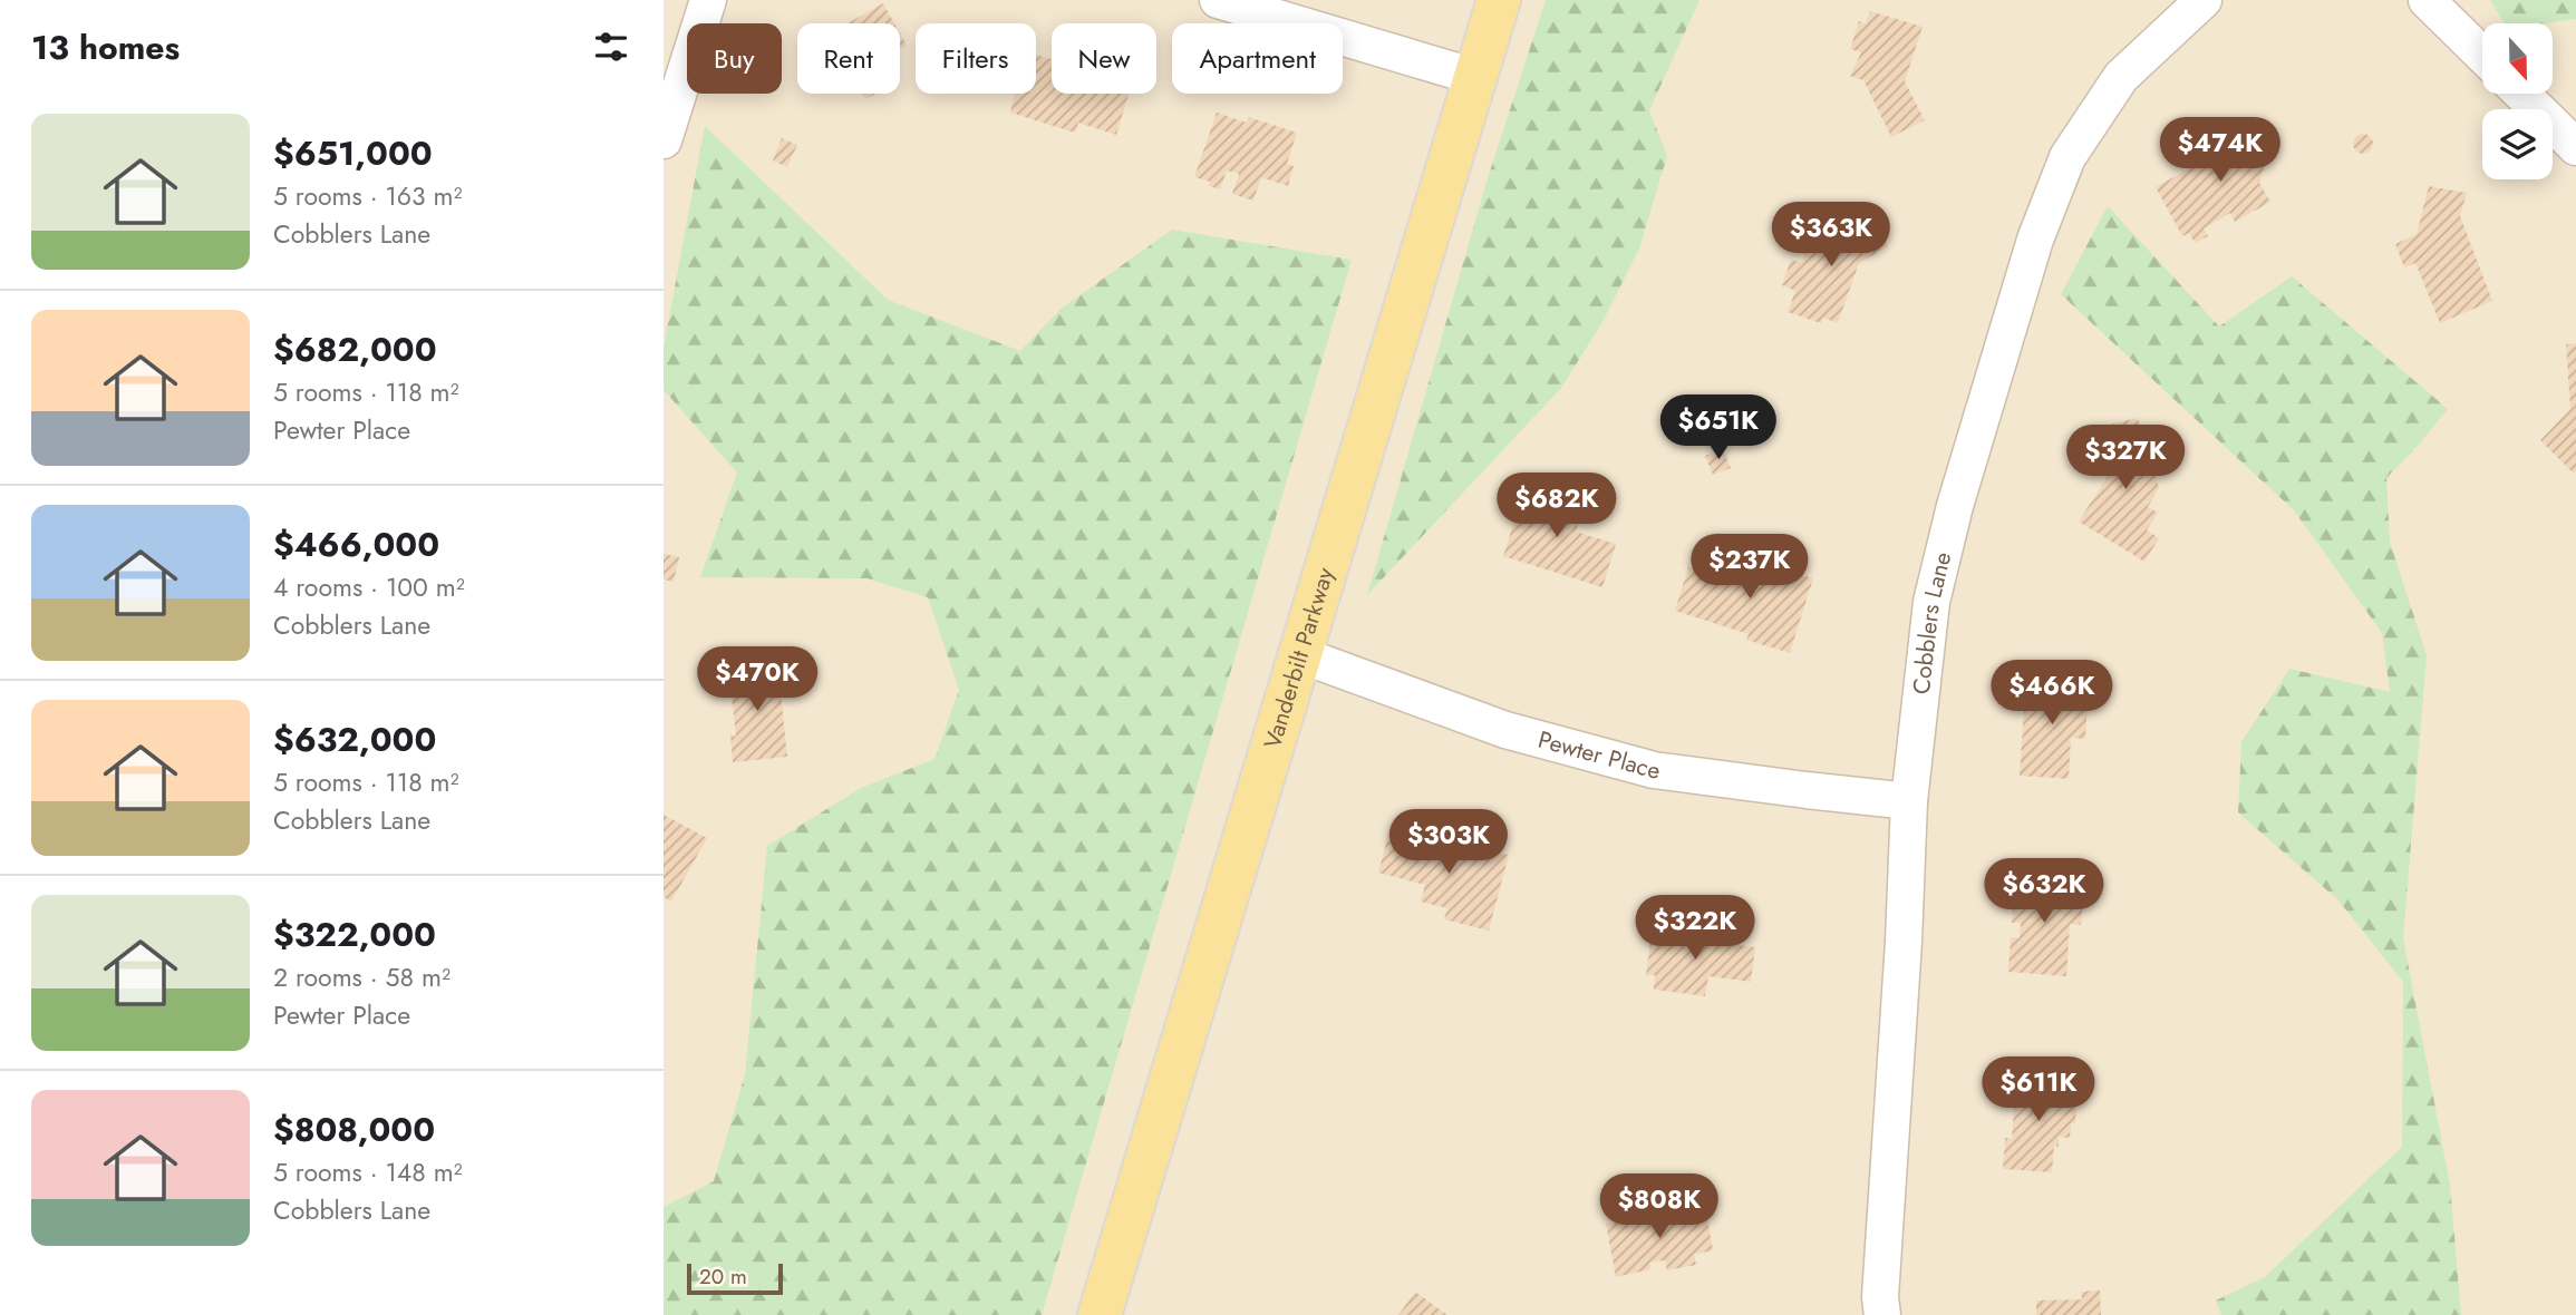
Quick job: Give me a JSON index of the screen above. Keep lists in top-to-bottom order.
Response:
{
  "streets": {
    "main road": ["Vanderbilt Parkway"],
    "street": ["Cobblers Lane", "Pewter Place"]
  },
  "crossings": [
    ["Cobblers Lane", "Pewter Place"],
    ["Vanderbilt Parkway", "Pewter Place"]
  ],
  "scale_bar": "20 m",
  "north": "bottom",
  "page": {
    "heading": "13 homes",
    "chip": [
      "Buy",
      "Rent",
      "Filters",
      "New",
      "Apartment"
    ],
    "list": [
      {
        "name": "$651,000",
        "note": "5 rooms · 163 m² · Cobblers Lane"
      },
      {
        "name": "$682,000",
        "note": "5 rooms · 118 m² · Pewter Place"
      },
      {
        "name": "$466,000",
        "note": "4 rooms · 100 m² · Cobblers Lane"
      },
      {
        "name": "$632,000",
        "note": "5 rooms · 118 m² · Cobblers Lane"
      },
      {
        "name": "$322,000",
        "note": "2 rooms · 58 m² · Pewter Place"
      },
      {
        "name": "$808,000",
        "note": "5 rooms · 148 m² · Cobblers Lane"
      }
    ],
    "price": [
      "$474K",
      "$363K",
      "$651K",
      "$327K",
      "$682K",
      "$237K",
      "$470K",
      "$466K",
      "$303K",
      "$632K",
      "$322K",
      "$611K",
      "$808K"
    ],
    "scale": "20 m"
  }
}
